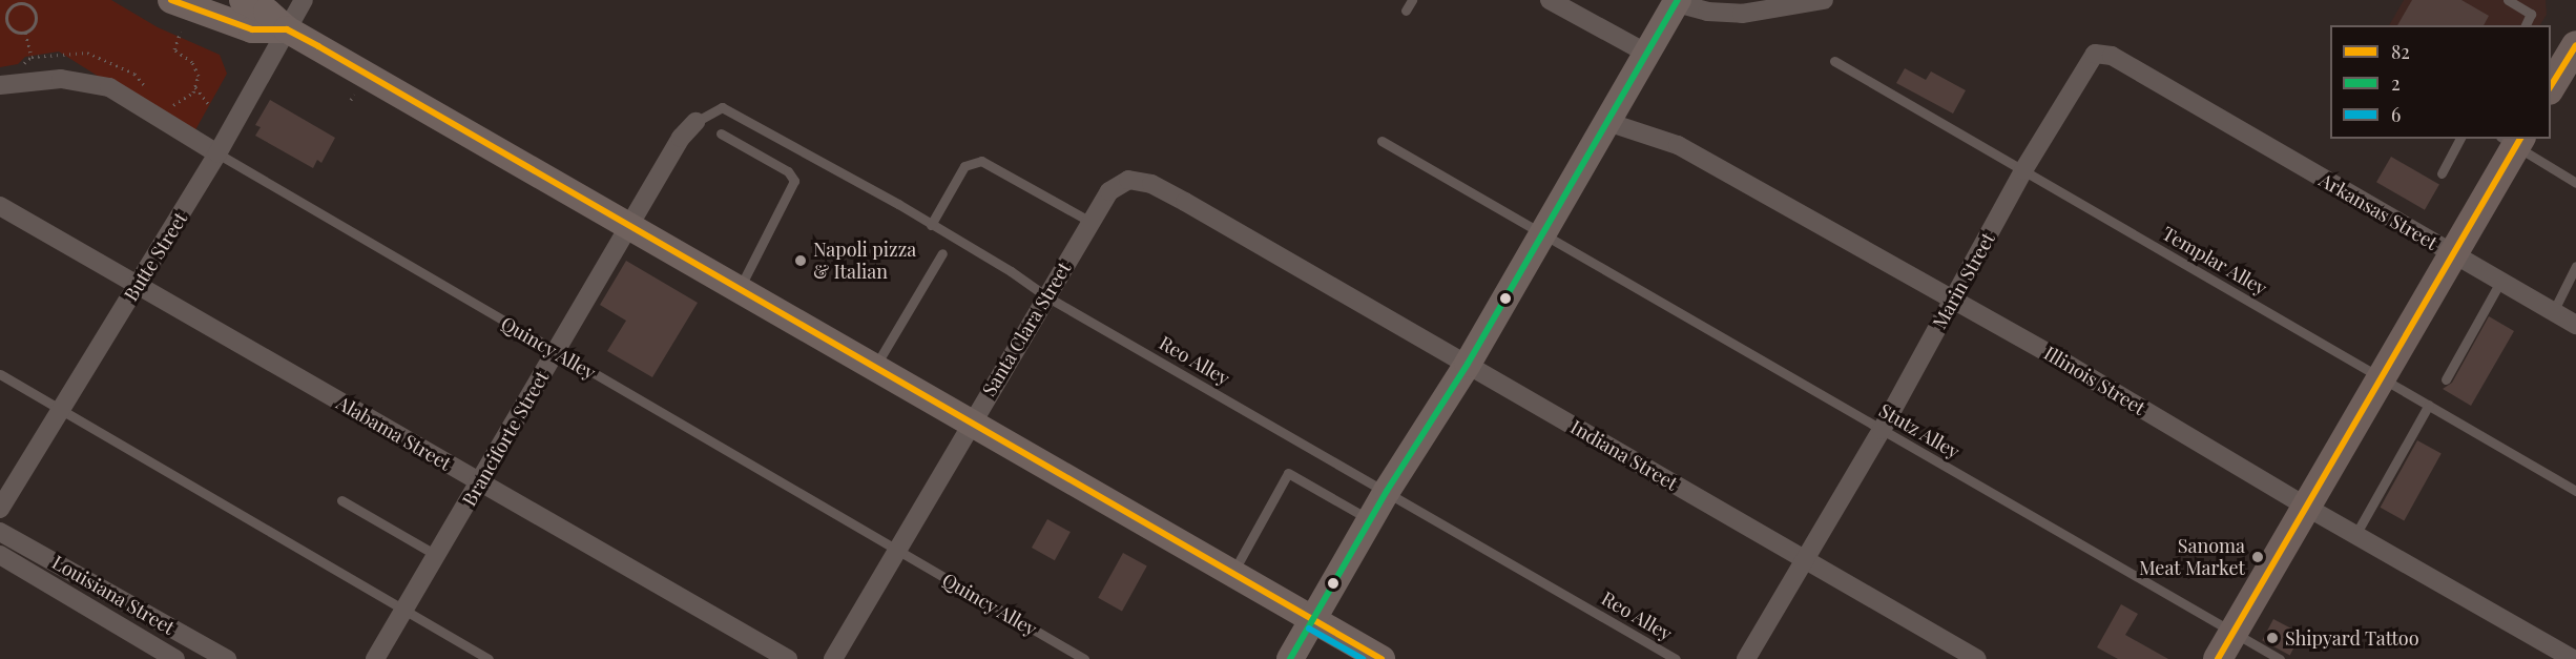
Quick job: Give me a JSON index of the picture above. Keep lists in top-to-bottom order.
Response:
{
  "streets": {
    "street": [
      "Arkansas Street",
      "Butte Street",
      "Marin Street",
      "Santa Clara Street",
      "Quincy Alley",
      "Illinois Street",
      "Alabama Street",
      "Branciforte Street",
      "Indiana Street",
      "Louisiana Street"
    ],
    "lane": ["Templar Alley", "Reo Alley", "Stutz Alley"]
  },
  "crossings": [
    ["Arkansas Street", "Marin Street"],
    ["Butte Street", "Quincy Alley"],
    ["Butte Street", "Alabama Street"],
    ["Templar Alley", "Marin Street"],
    ["Marin Street", "Illinois Street"],
    ["Marin Street", "Stutz Alley"],
    ["Marin Street", "Indiana Street"],
    ["Santa Clara Street", "Quincy Alley"],
    ["Santa Clara Street", "Reo Alley"],
    ["Santa Clara Street", "Indiana Street"],
    ["Quincy Alley", "Branciforte Street"],
    ["Reo Alley", "Branciforte Street"],
    ["Alabama Street", "Branciforte Street"]
  ],
  "places": ["Napoli pizza & Italian", "Sanoma Meat Market", "Shipyard Tattoo"],
  "lines": ["transit line 82", "transit line 2", "transit line 6"],
  "legend": ["82", "2", "6"]
}
